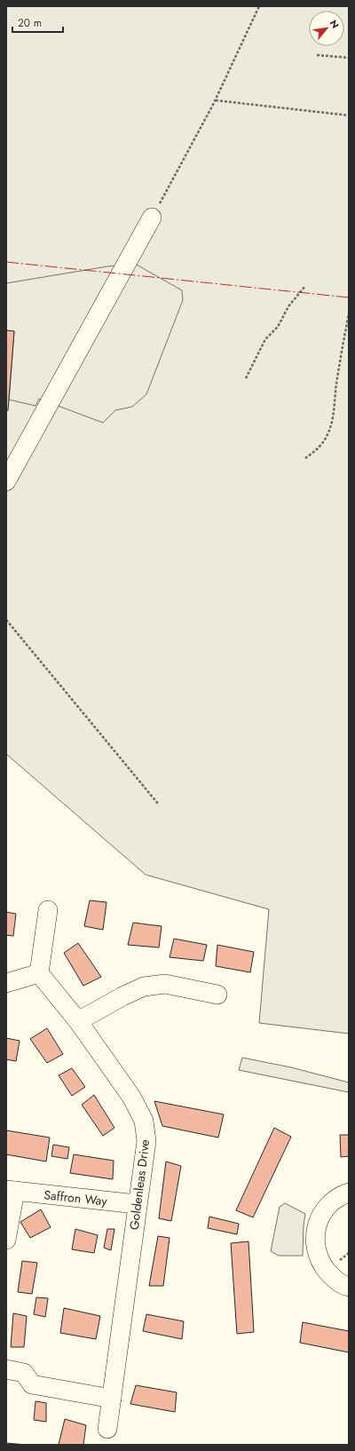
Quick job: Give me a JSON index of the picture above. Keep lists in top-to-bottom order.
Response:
{
  "streets": {
    "street": ["Goldenleas Drive", "Saffron Way"]
  },
  "crossings": [
    ["Goldenleas Drive", "Saffron Way"]
  ],
  "scale_bar": "20 m",
  "north": "top right"
}
